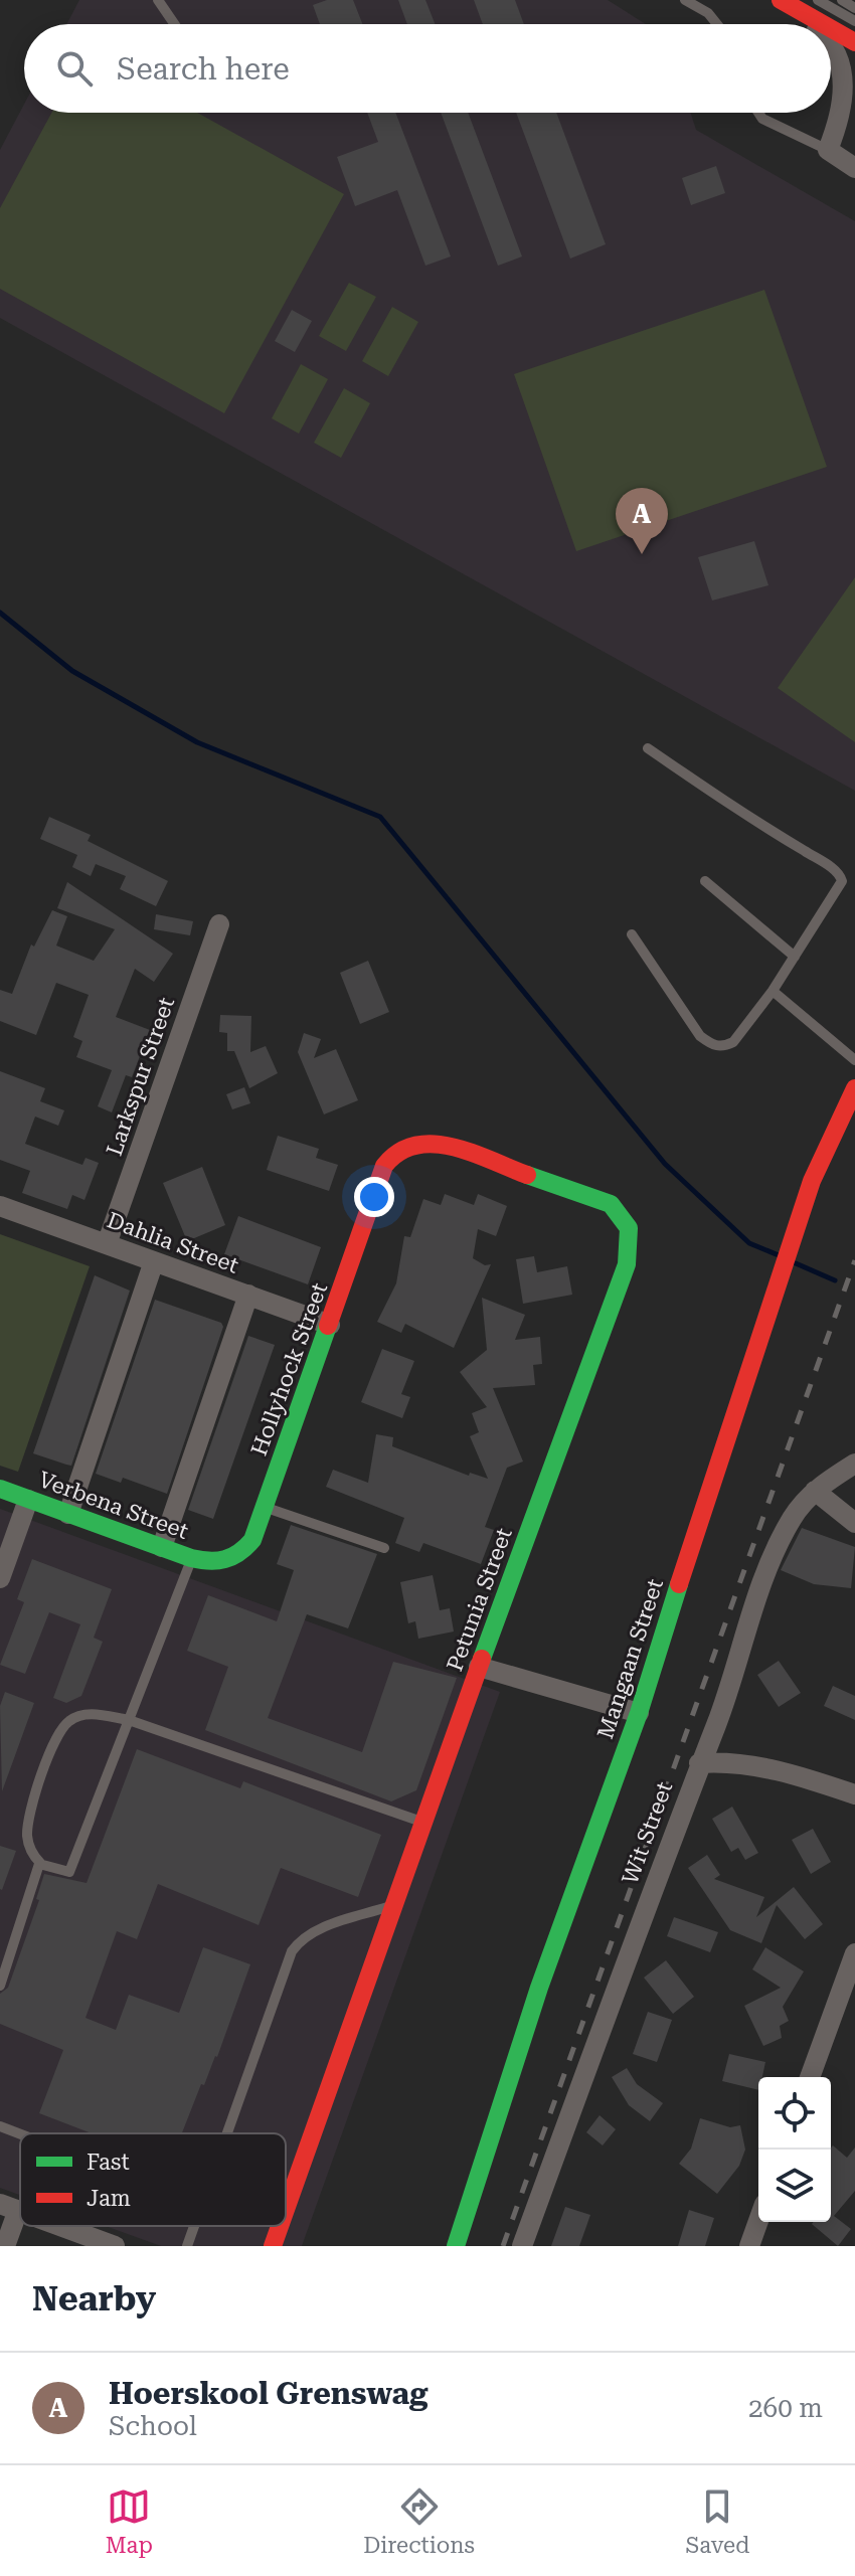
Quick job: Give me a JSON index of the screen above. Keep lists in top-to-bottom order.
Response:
{
  "streets": {
    "street": [
      "Larkspur Street",
      "Dahlia Street",
      "Hollyhock Street",
      "Verbena Street",
      "Petunia Street",
      "Mangaan Street",
      "Wit Street"
    ]
  },
  "crossings": [
    ["Larkspur Street", "Dahlia Street"],
    ["Dahlia Street", "Hollyhock Street"],
    ["Hollyhock Street", "Verbena Street"],
    ["Hollyhock Street", "Petunia Street"]
  ],
  "legend": ["Fast", "Jam"],
  "page": {
    "search": "Search here",
    "pins": "A",
    "heading": "Nearby",
    "list": [
      {
        "mark": "A",
        "name": "Hoerskool Grenswag",
        "note": "School",
        "value": "260 m"
      }
    ],
    "nav": ["Map", "Directions", "Saved"]
  }
}
